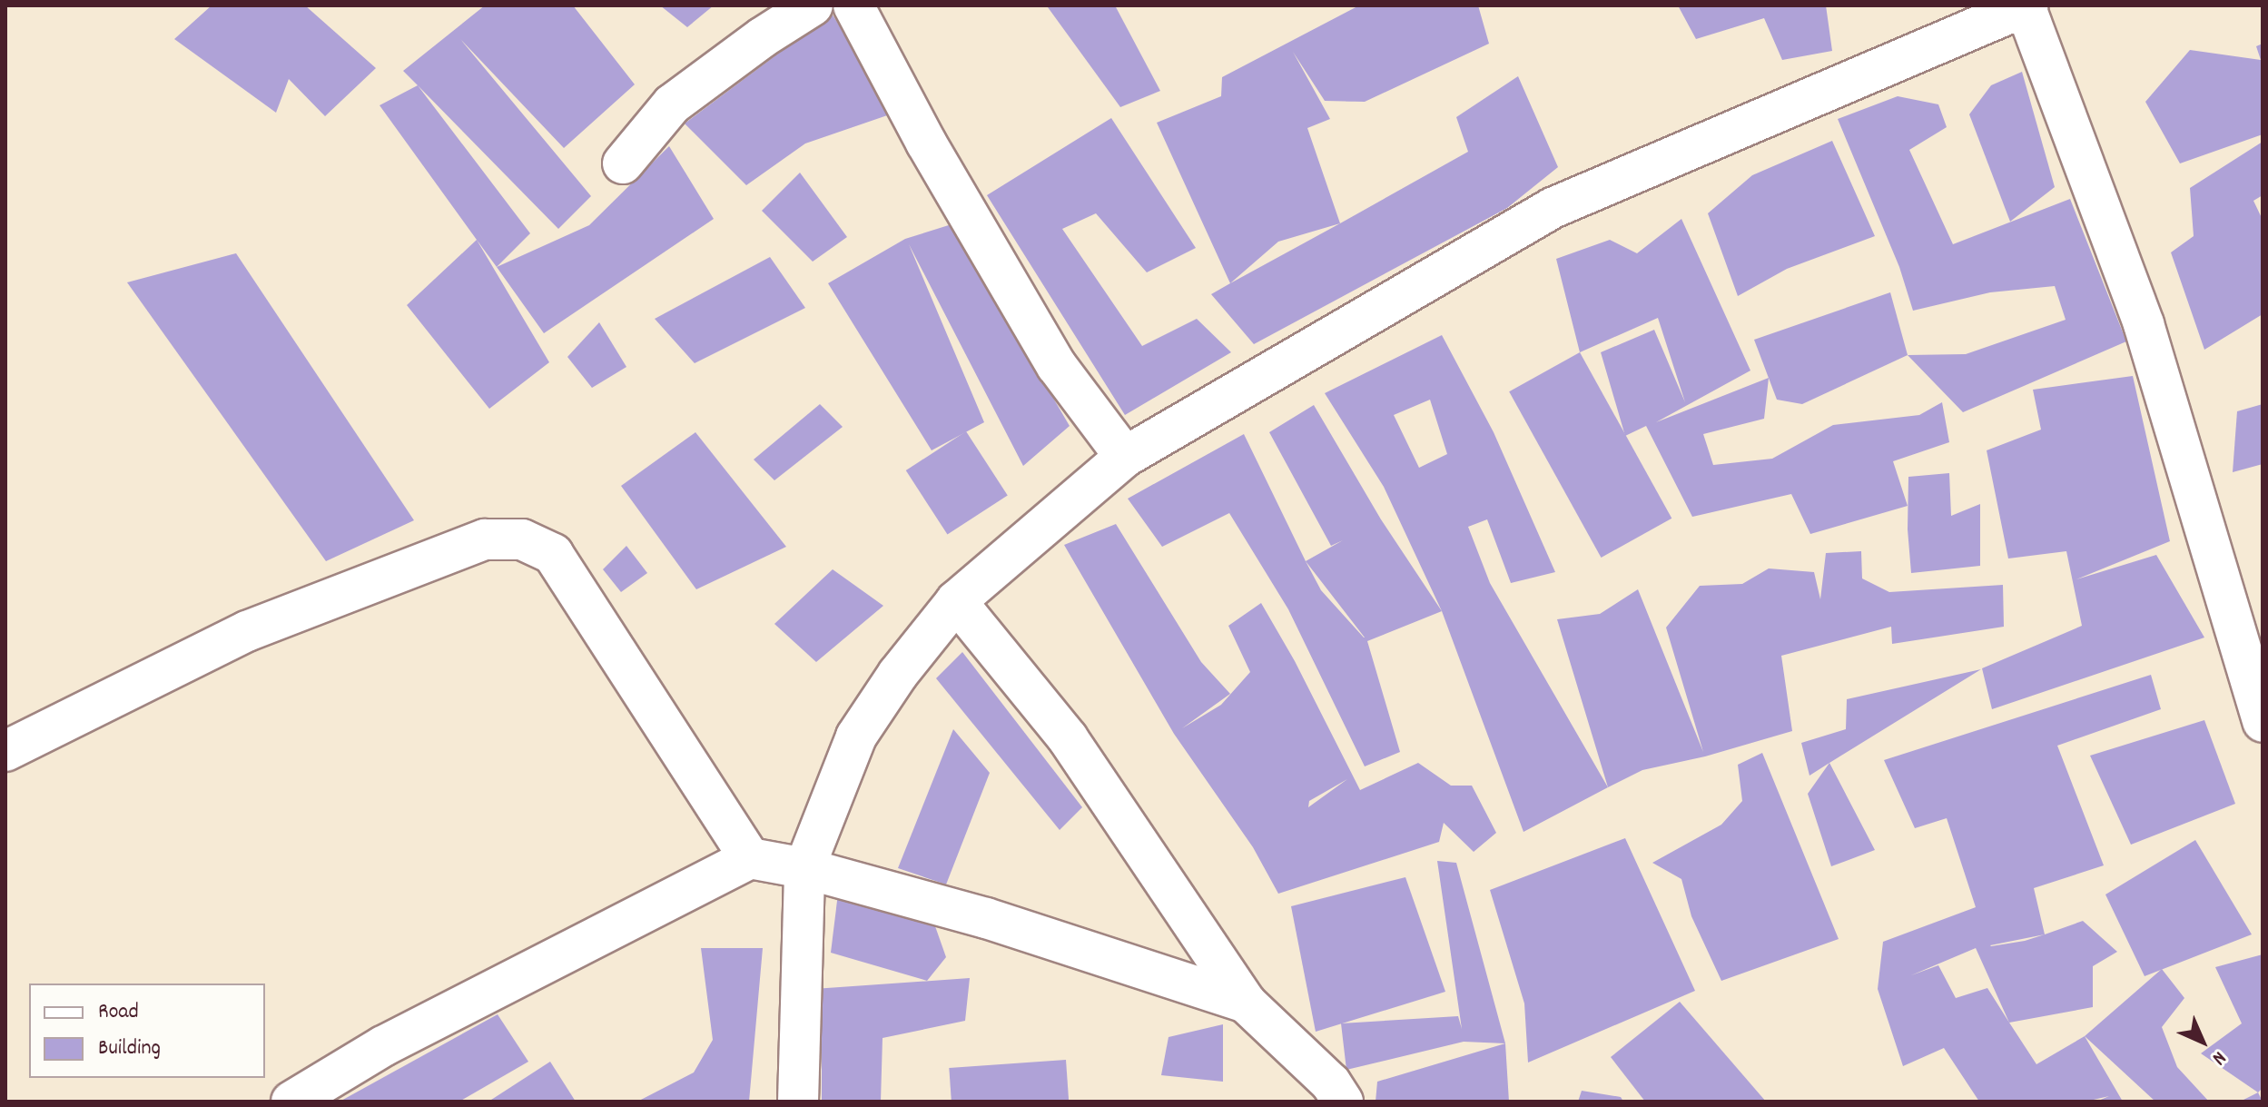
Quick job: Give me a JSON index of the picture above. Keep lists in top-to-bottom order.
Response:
{
  "legend": ["Road", "Building"],
  "north": "bottom right"
}
